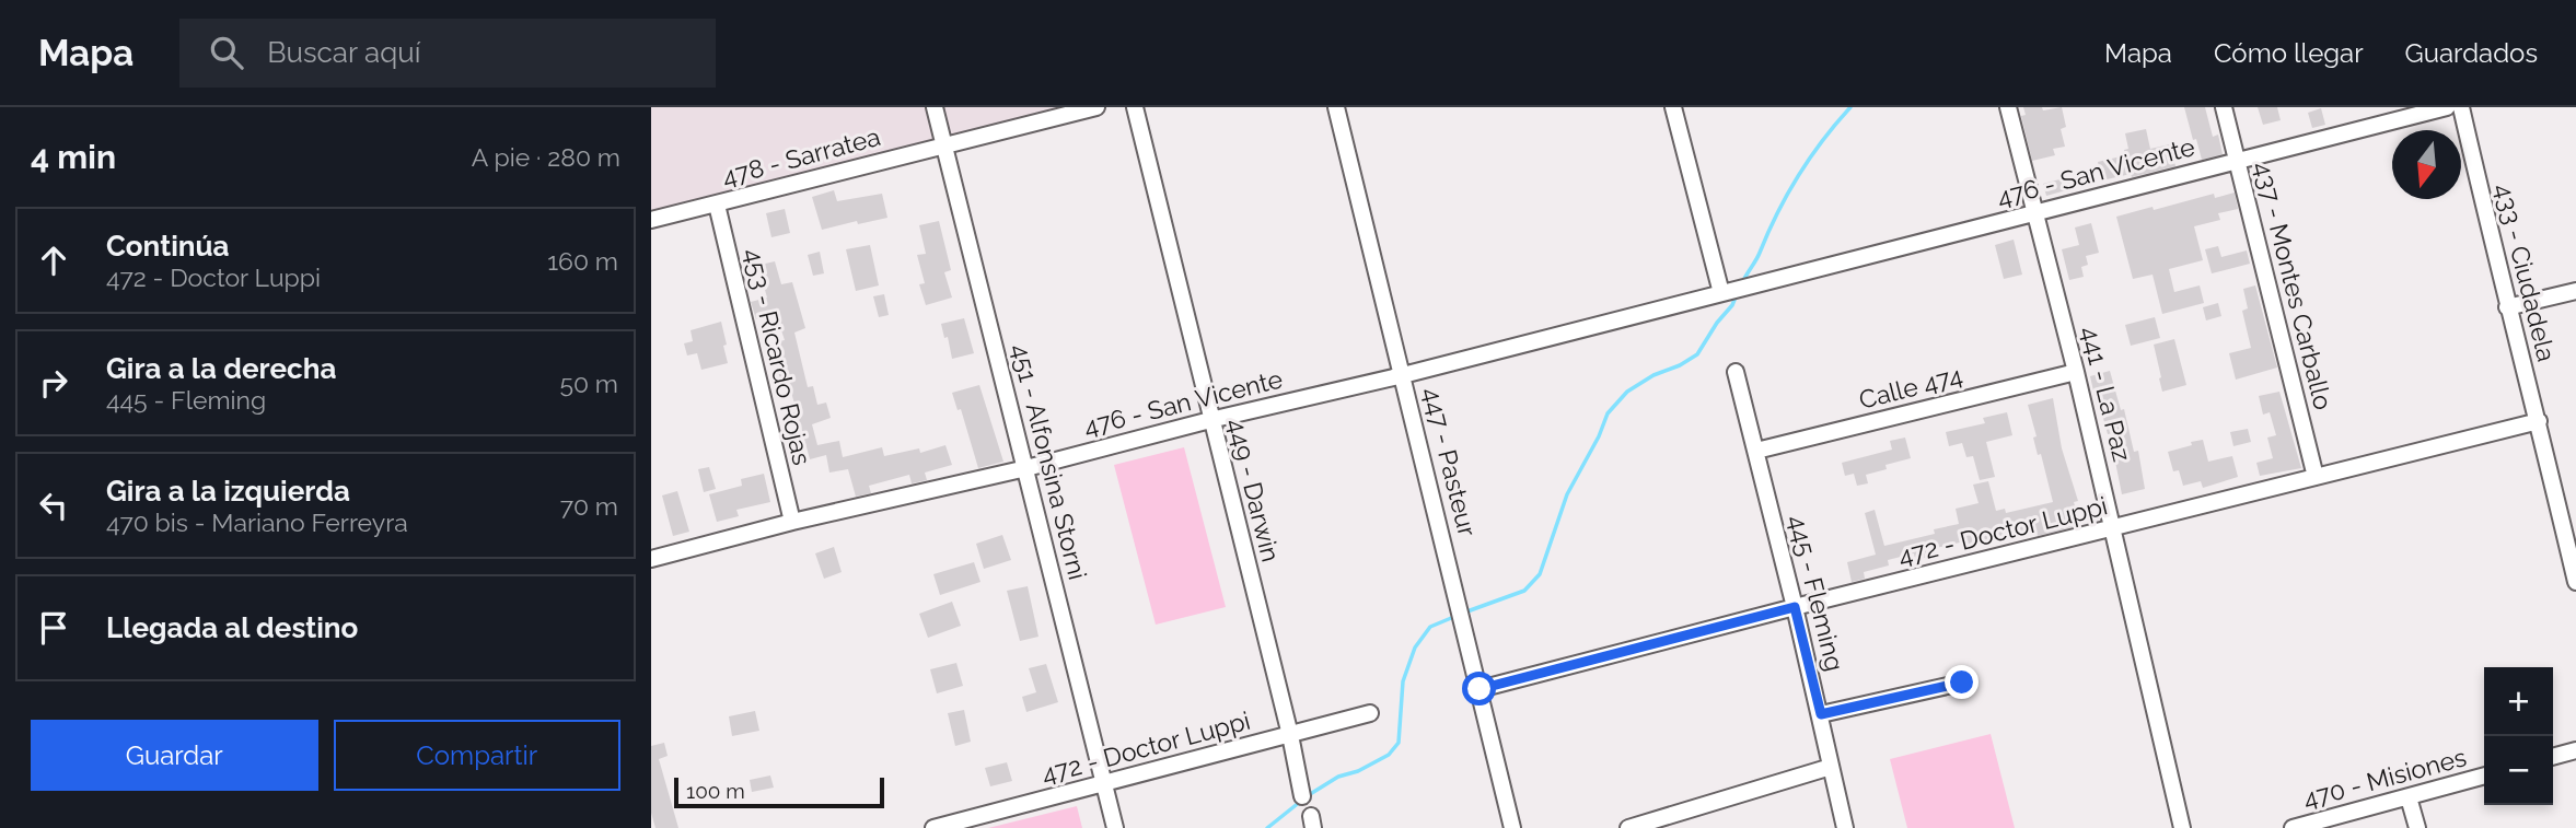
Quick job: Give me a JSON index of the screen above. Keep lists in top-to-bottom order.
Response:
{
  "streets": {
    "street": [
      "478 - Sarratea",
      "476 - San Vicente",
      "433 - Ciudadela",
      "437 - Montes Carballo",
      "453 - Ricardo Rojas",
      "Calle 474",
      "441 - La Paz",
      "451 - Alfonsina Storni",
      "447 - Pasteur",
      "449 - Darwin",
      "472 - Doctor Luppi",
      "445 - Fleming",
      "470 - Misiones"
    ]
  },
  "crossings": [
    ["478 - Sarratea", "453 - Ricardo Rojas"],
    ["478 - Sarratea", "451 - Alfonsina Storni"],
    ["476 - San Vicente", "437 - Montes Carballo"],
    ["476 - San Vicente", "453 - Ricardo Rojas"],
    ["476 - San Vicente", "441 - La Paz"],
    ["476 - San Vicente", "451 - Alfonsina Storni"],
    ["476 - San Vicente", "447 - Pasteur"],
    ["476 - San Vicente", "449 - Darwin"],
    ["433 - Ciudadela", "472 - Doctor Luppi"],
    ["437 - Montes Carballo", "472 - Doctor Luppi"],
    ["Calle 474", "441 - La Paz"],
    ["Calle 474", "445 - Fleming"],
    ["441 - La Paz", "472 - Doctor Luppi"],
    ["451 - Alfonsina Storni", "472 - Doctor Luppi"],
    ["447 - Pasteur", "472 - Doctor Luppi"],
    ["449 - Darwin", "472 - Doctor Luppi"],
    ["472 - Doctor Luppi", "445 - Fleming"]
  ],
  "scale_bar": "100 m",
  "north": "bottom",
  "page": {
    "header": "Mapa",
    "search": "Buscar aquí",
    "nav": ["Mapa", "Cómo llegar", "Guardados"],
    "heading": ["4 min", "A pie · 280 m"],
    "list": [
      ["Continúa", "472 - Doctor Luppi", "160 m"],
      ["Gira a la derecha", "445 - Fleming", "50 m"],
      ["Gira a la izquierda", "470 bis - Mariano Ferreyra", "70 m"],
      "Llegada al destino"
    ],
    "map_buttons": ["+", "−"],
    "buttons": ["Guardar", "Compartir"],
    "scale": "100 m"
  }
}
